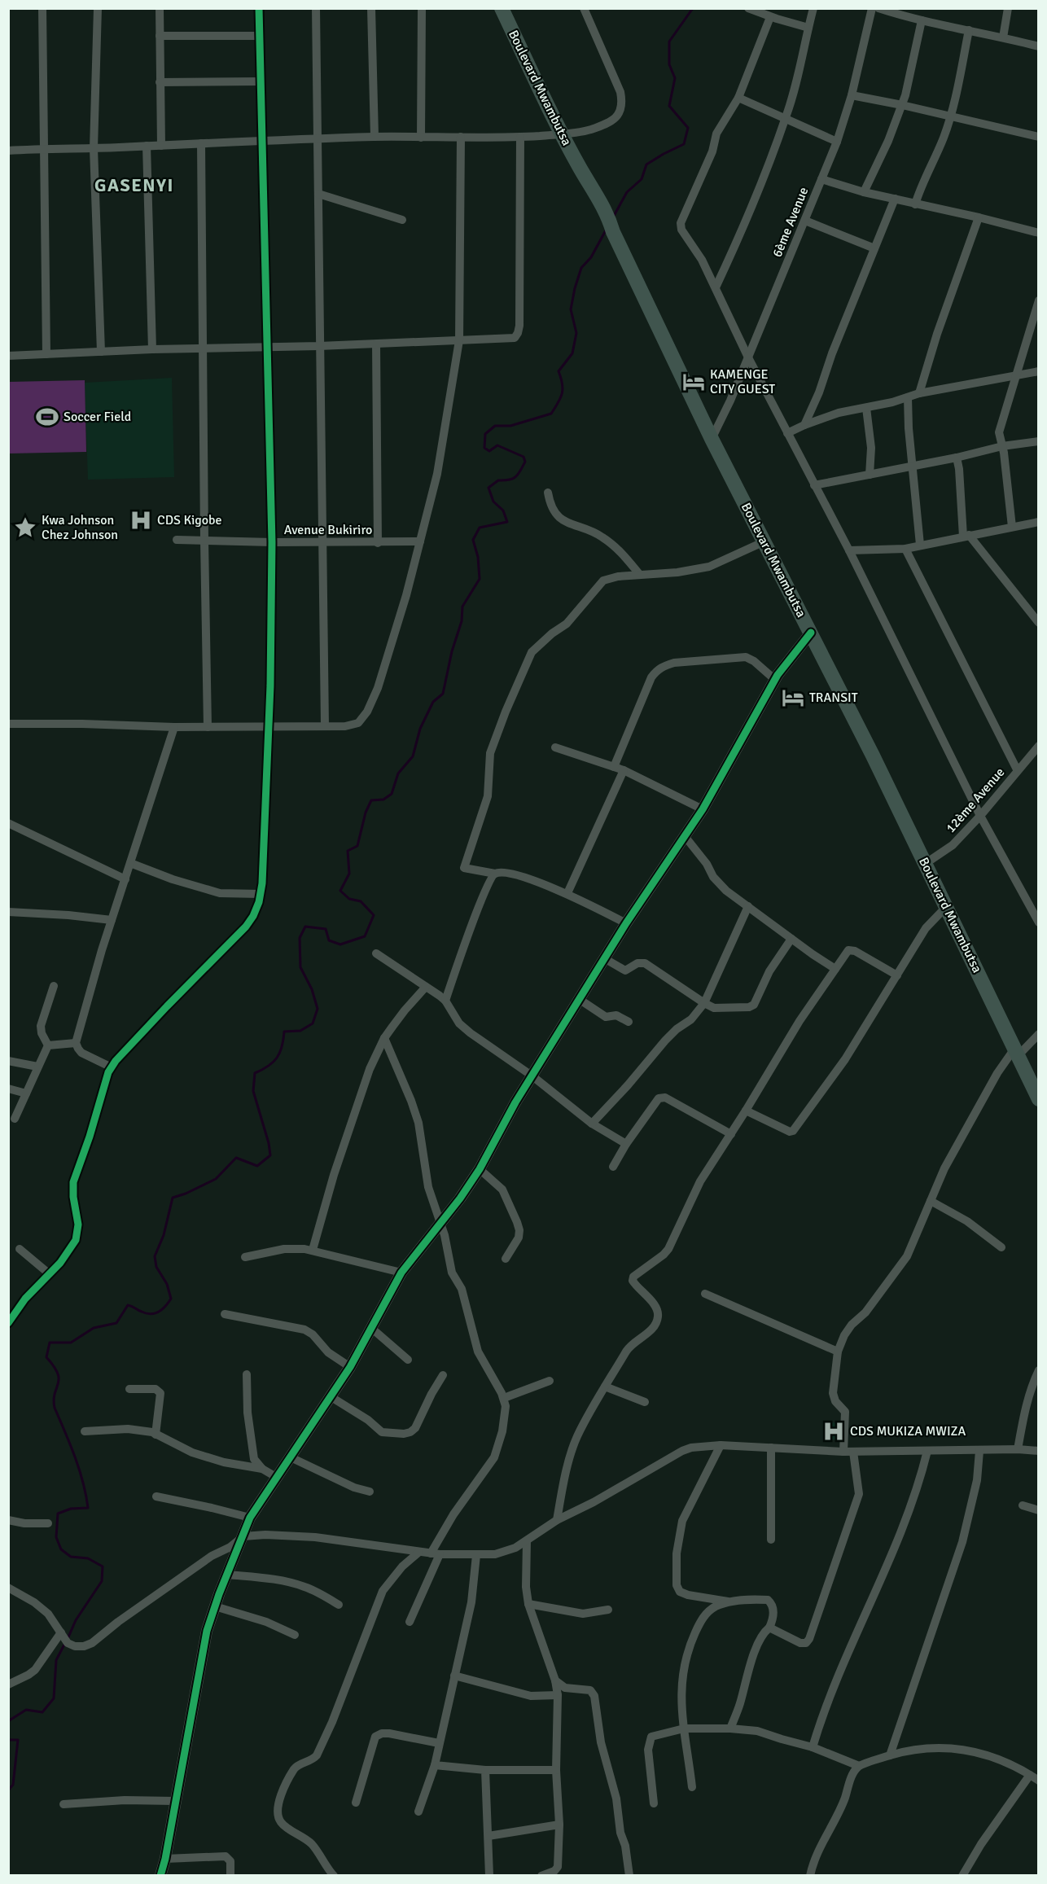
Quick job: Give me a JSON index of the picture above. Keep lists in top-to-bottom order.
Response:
{
  "streets": {
    "highway": ["Boulevard Mwambutsa"],
    "street": ["6ème Avenue", "Avenue Bukiriro", "12ème Avenue"]
  },
  "crossings": [
    ["Boulevard Mwambutsa", "6ème Avenue"],
    ["Boulevard Mwambutsa", "12ème Avenue"]
  ],
  "districts": ["GASENYI"],
  "places": {
    "hotel": ["KAMENGE CITY GUEST", "TRANSIT"],
    "sports": ["Soccer Field"],
    "hospital": ["CDS Kigobe", "CDS MUKIZA MWIZA"],
    "place": ["Kwa Johnson Chez Johnson"]
  }
}
